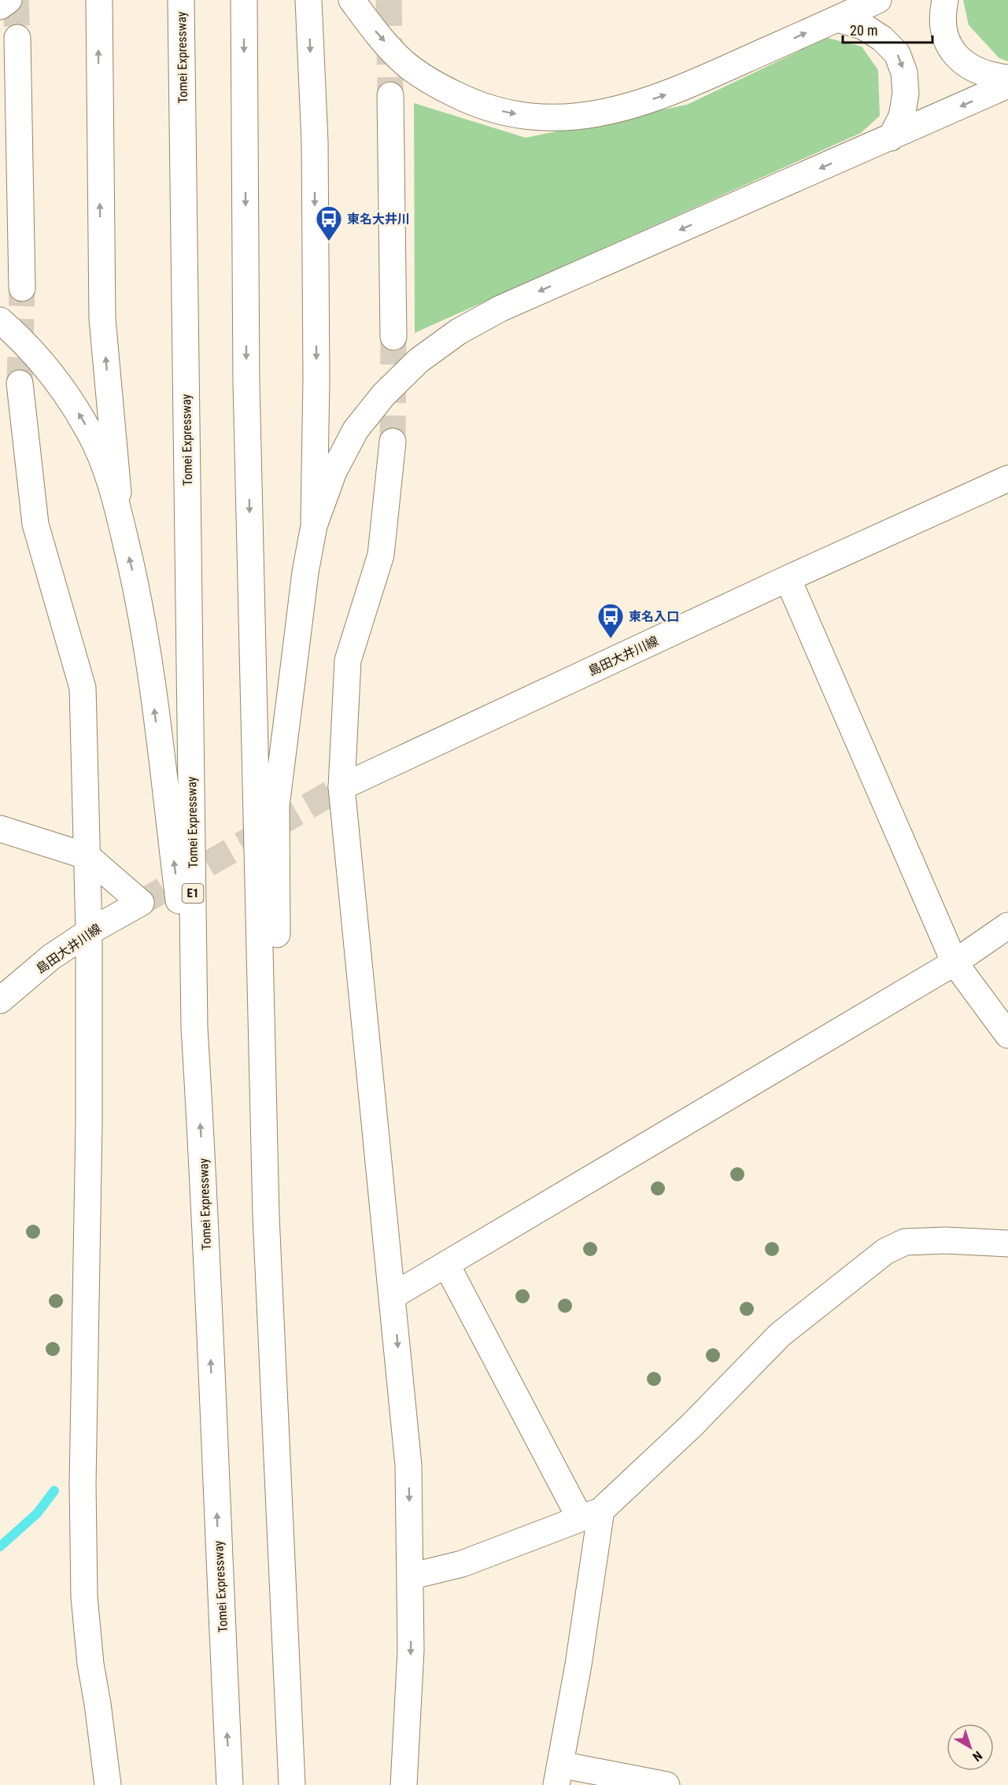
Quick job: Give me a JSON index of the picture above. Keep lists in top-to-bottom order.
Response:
{
  "streets": {
    "main road": ["Tomei Expressway", "島田大井川線", "E1"]
  },
  "places": {
    "bus stop": ["東名大井川", "東名入口"]
  },
  "scale_bar": "20 m",
  "north": "bottom right"
}
